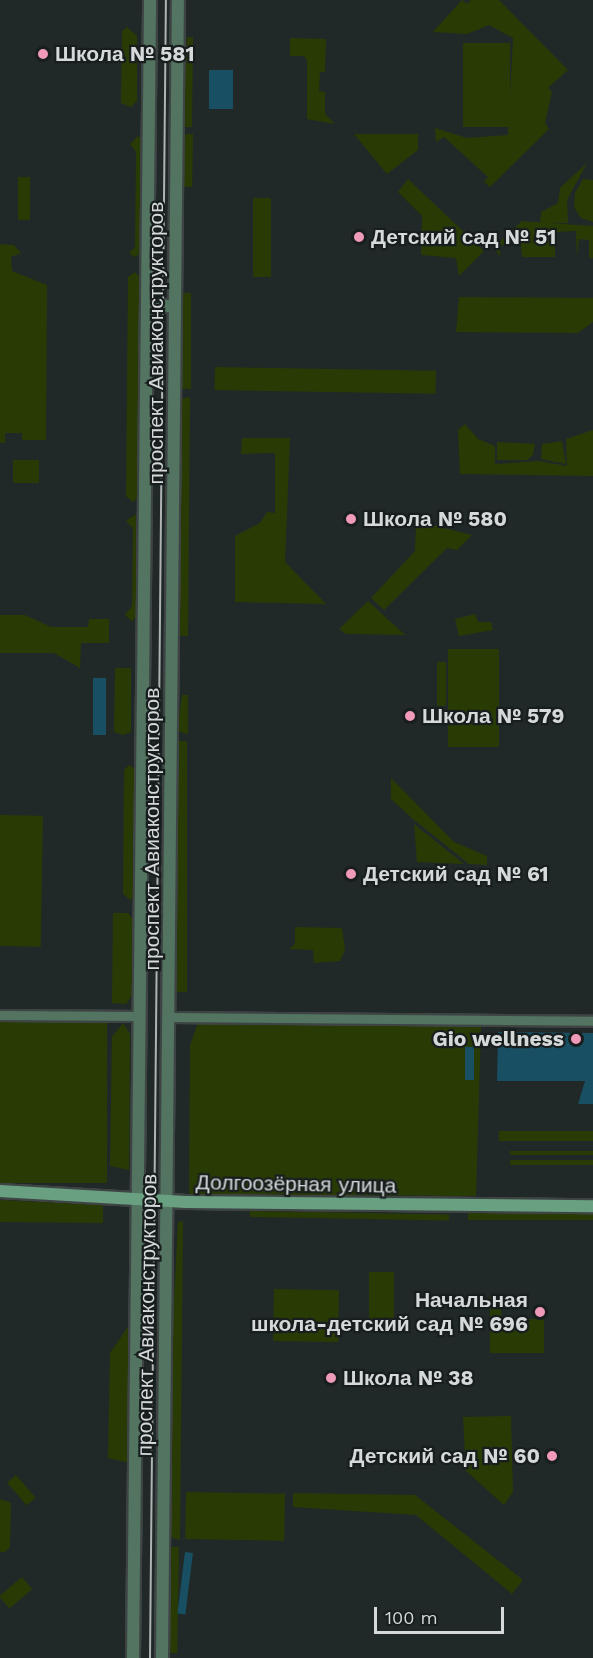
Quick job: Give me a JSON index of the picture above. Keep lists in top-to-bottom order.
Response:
{
  "streets": {
    "main road": ["Долгоозёрная улица"],
    "street": ["проспект Авиаконструкторов"]
  },
  "crossings": [
    ["проспект Авиаконструкторов", "Долгоозёрная улица"]
  ],
  "places": [
    "Школа № 581",
    "Детский сад № 51",
    "Школа № 580",
    "Школа № 579",
    "Детский сад № 61",
    "Gio wellness",
    "Начальная школа-детский сад № 696",
    "Школа № 38",
    "Детский сад № 60"
  ],
  "scale_bar": "100 m"
}
